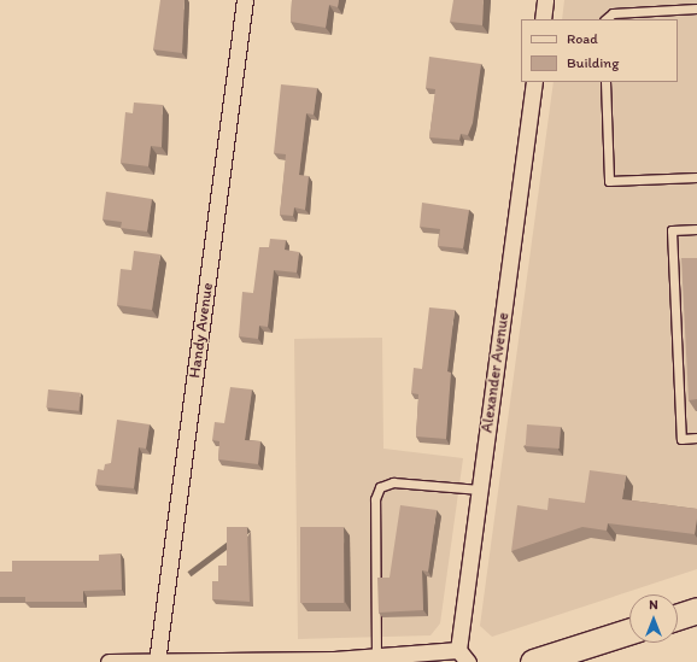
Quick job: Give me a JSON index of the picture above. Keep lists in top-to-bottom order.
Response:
{
  "streets": {
    "street": ["Handy Avenue", "Alexander Avenue"]
  },
  "legend": ["Road", "Building"],
  "north": "top"
}
